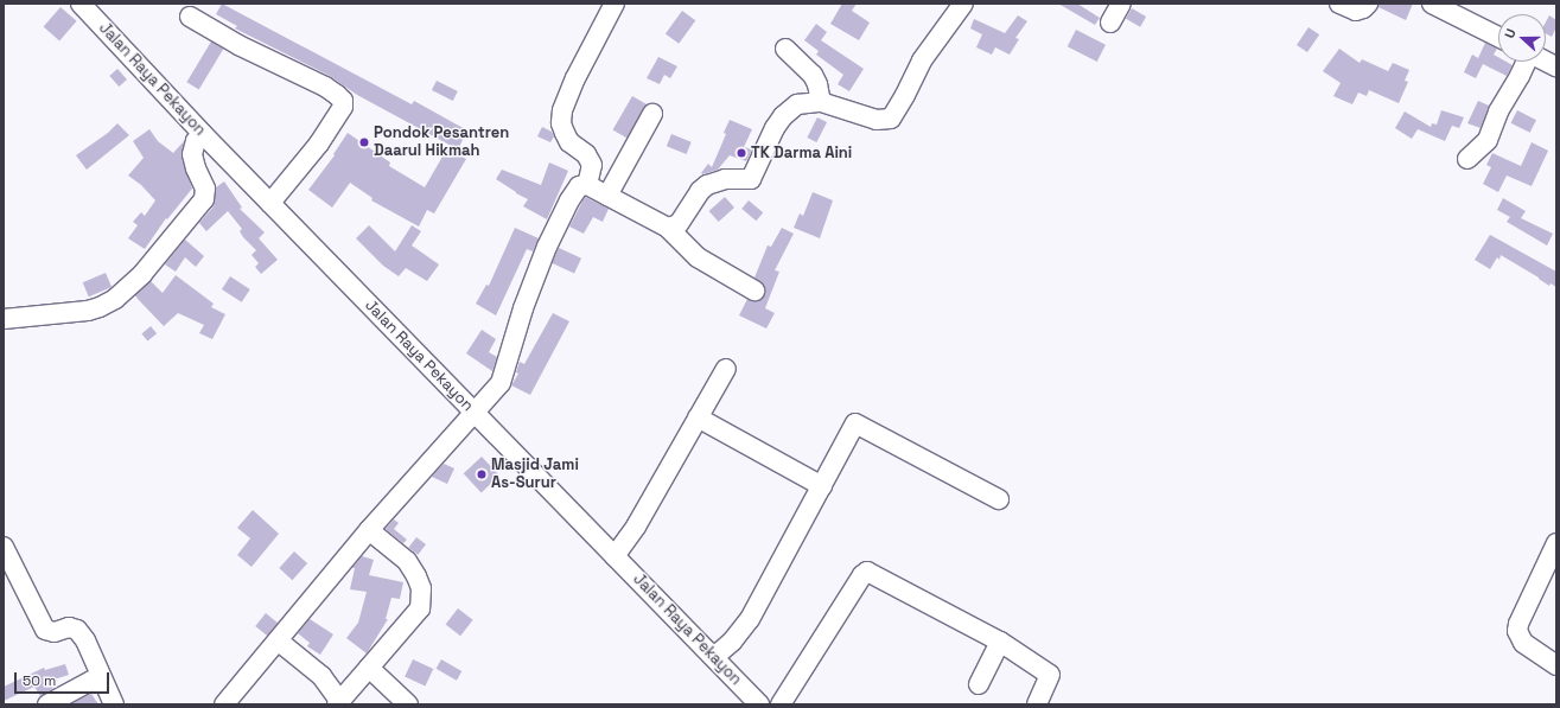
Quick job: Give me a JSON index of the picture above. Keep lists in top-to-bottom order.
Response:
{
  "streets": {
    "street": ["Jalan Raya Pekayon"]
  },
  "places": ["Pondok Pesantren Daarul Hikmah", "TK Darma Aini", "Masjid Jami As-Surur"],
  "scale_bar": "50 m",
  "north": "left"
}
